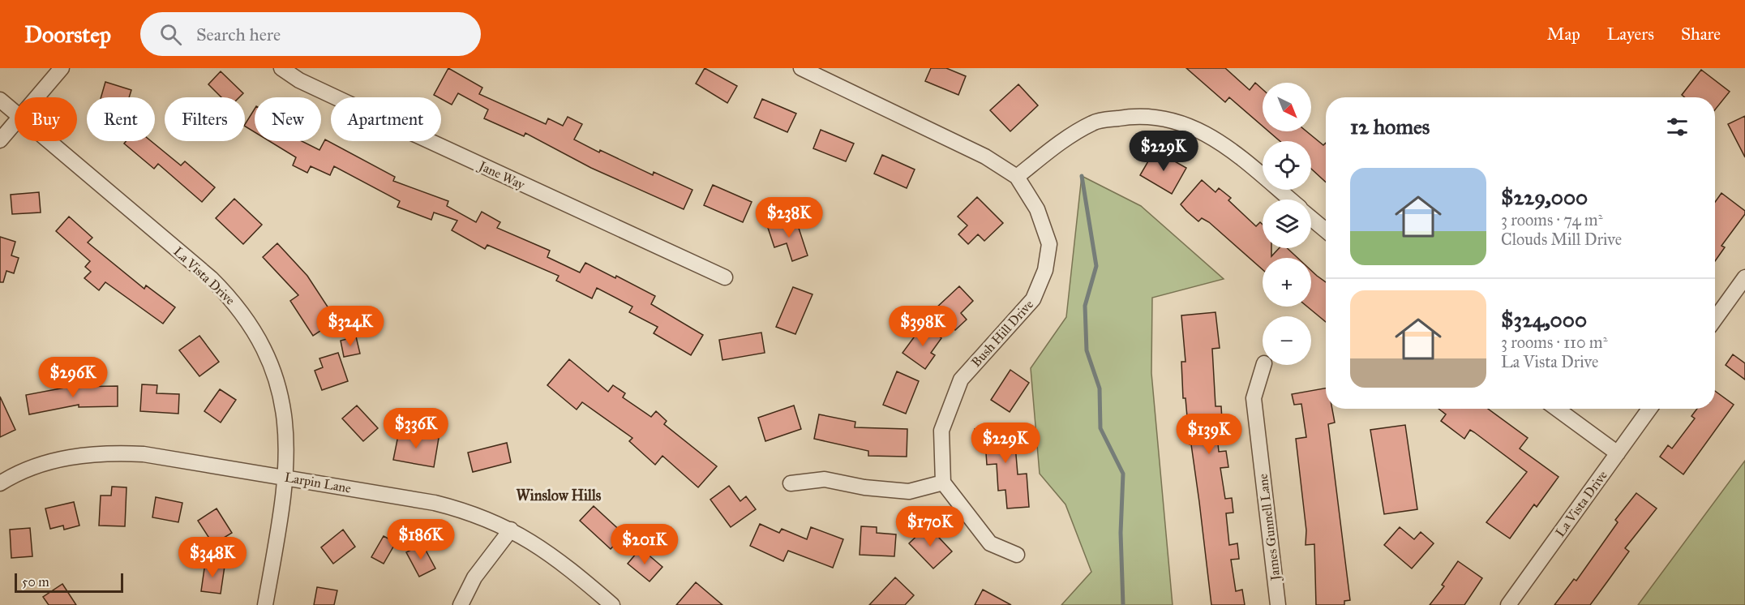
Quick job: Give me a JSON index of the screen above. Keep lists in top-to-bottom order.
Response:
{
  "streets": {
    "street": [
      "Jane Way",
      "La Vista Drive",
      "Bush Hill Drive",
      "Larpin Lane",
      "James Gunnell Lane"
    ]
  },
  "crossings": [
    ["La Vista Drive", "Larpin Lane"]
  ],
  "districts": ["Winslow Hills"],
  "scale_bar": "50 m",
  "north": "bottom right",
  "page": {
    "header": "Doorstep",
    "search": "Search here",
    "nav": ["Map", "Layers", "Share"],
    "map_buttons": ["+", "−"],
    "chip": [
      "Buy",
      "Rent",
      "Filters",
      "New",
      "Apartment"
    ],
    "heading": "12 homes",
    "price": [
      "$229K",
      "$238K",
      "$324K",
      "$398K",
      "$296K",
      "$336K",
      "$139K",
      "$229K",
      "$170K",
      "$186K",
      "$201K",
      "$348K"
    ],
    "list": [
      {
        "name": "$229,000",
        "note": "3 rooms · 74 m² · Clouds Mill Drive"
      },
      {
        "name": "$324,000",
        "note": "3 rooms · 110 m² · La Vista Drive"
      }
    ],
    "scale": "50 m"
  }
}
